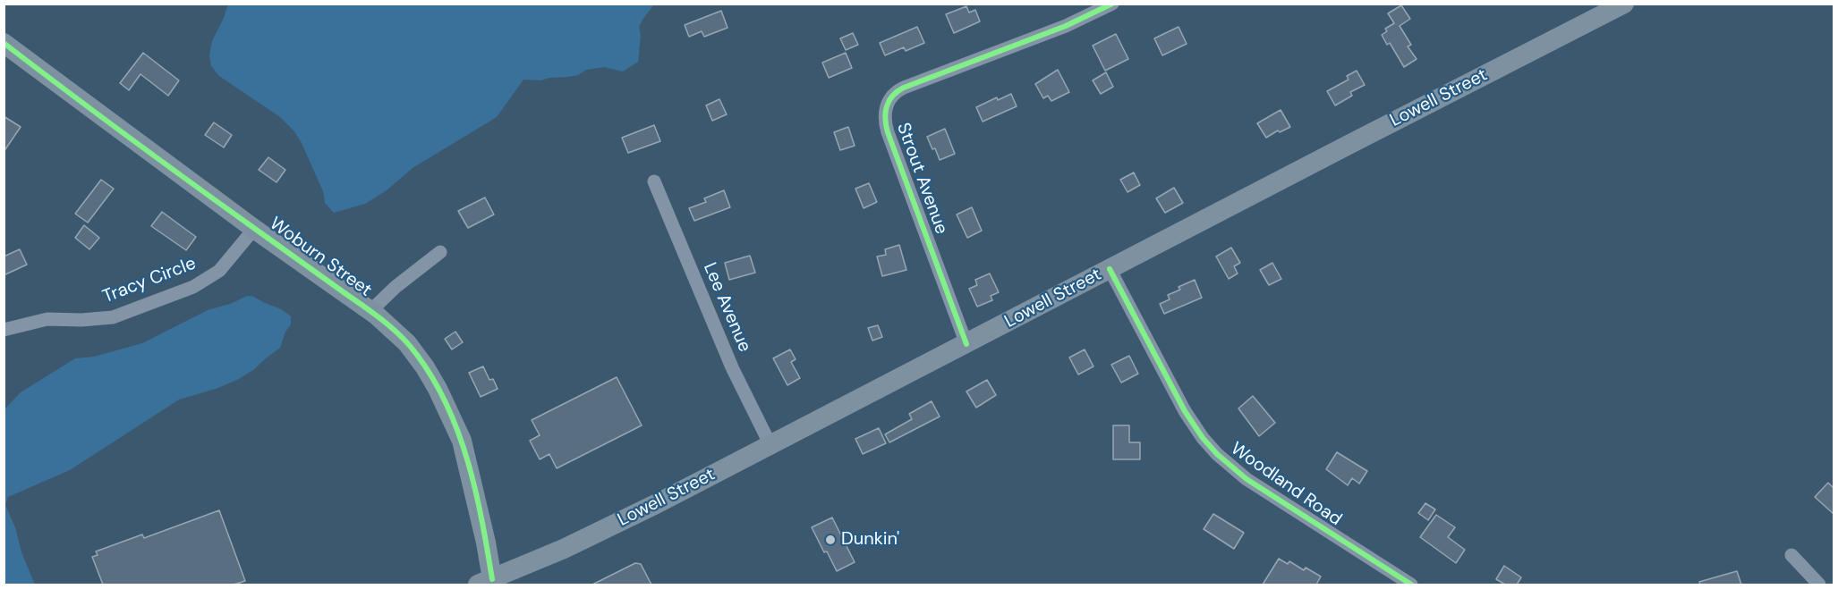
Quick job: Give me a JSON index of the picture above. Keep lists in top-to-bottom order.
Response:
{
  "streets": {
    "main road": ["Lowell Street", "Woburn Street"],
    "street": [
      "Strout Avenue",
      "Tracy Circle",
      "Lee Avenue",
      "Woodland Road"
    ]
  },
  "crossings": [
    ["Lowell Street", "Strout Avenue"],
    ["Lowell Street", "Woburn Street"],
    ["Lowell Street", "Lee Avenue"],
    ["Lowell Street", "Woodland Road"],
    ["Woburn Street", "Tracy Circle"]
  ],
  "places": ["Dunkin'"]
}
